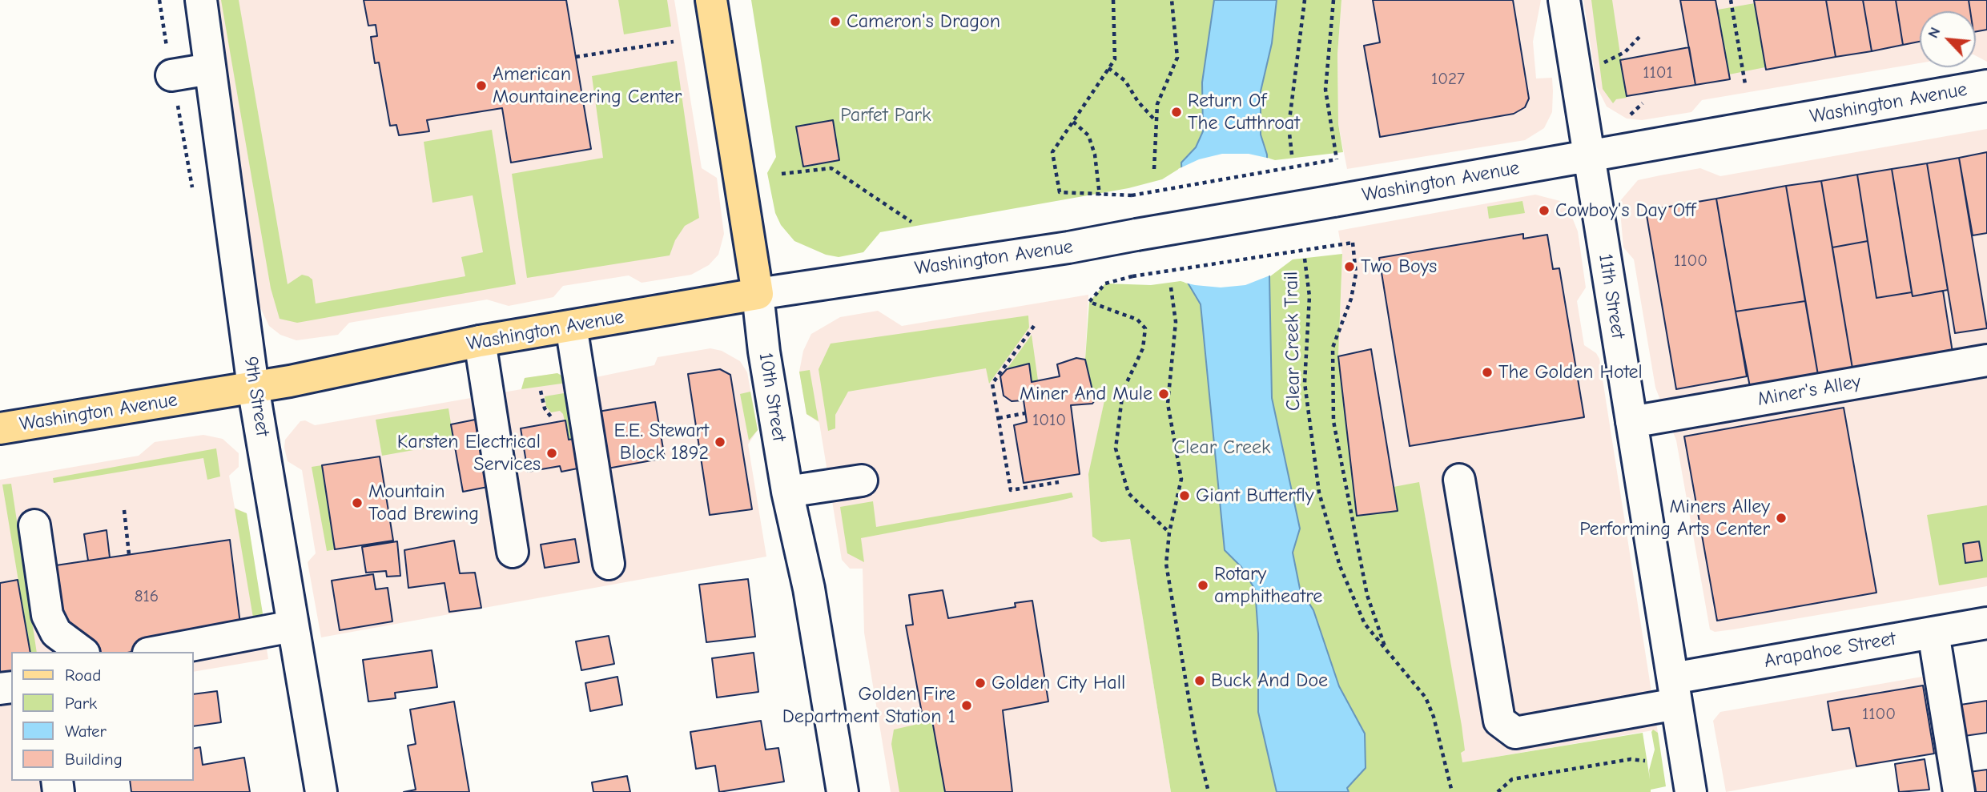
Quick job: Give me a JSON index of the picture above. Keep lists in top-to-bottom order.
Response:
{
  "streets": {
    "main road": ["Washington Avenue", "10th Street"],
    "street": [
      "11th Street",
      "Miner's Alley",
      "9th Street",
      "Arapahoe Street"
    ],
    "path": ["Clear Creek Trail"]
  },
  "crossings": [
    ["Washington Avenue", "11th Street"],
    ["Washington Avenue", "9th Street"],
    ["Washington Avenue", "10th Street"],
    ["11th Street", "Miner's Alley"],
    ["11th Street", "Arapahoe Street"]
  ],
  "parks": ["Parfet Park", "Clear Creek"],
  "places": [
    "Cameron's Dragon",
    "American Mountaineering Center",
    "Return Of The Cutthroat",
    "Cowboy's Day Off",
    "Two Boys",
    "The Golden Hotel",
    "Miner And Mule",
    "E.E. Stewart Block 1892",
    "Karsten Electrical Services",
    "Giant Butterfly",
    "Mountain Toad Brewing",
    "Miners Alley Performing Arts Center",
    "Rotary amphitheatre",
    "Buck And Doe",
    "Golden City Hall",
    "Golden Fire Department Station 1"
  ],
  "house_numbers": [
    "1101",
    "1027",
    "1100",
    "1010",
    "816",
    "1100"
  ],
  "legend": [
    "Road",
    "Park",
    "Water",
    "Building"
  ],
  "north": "top left"
}
